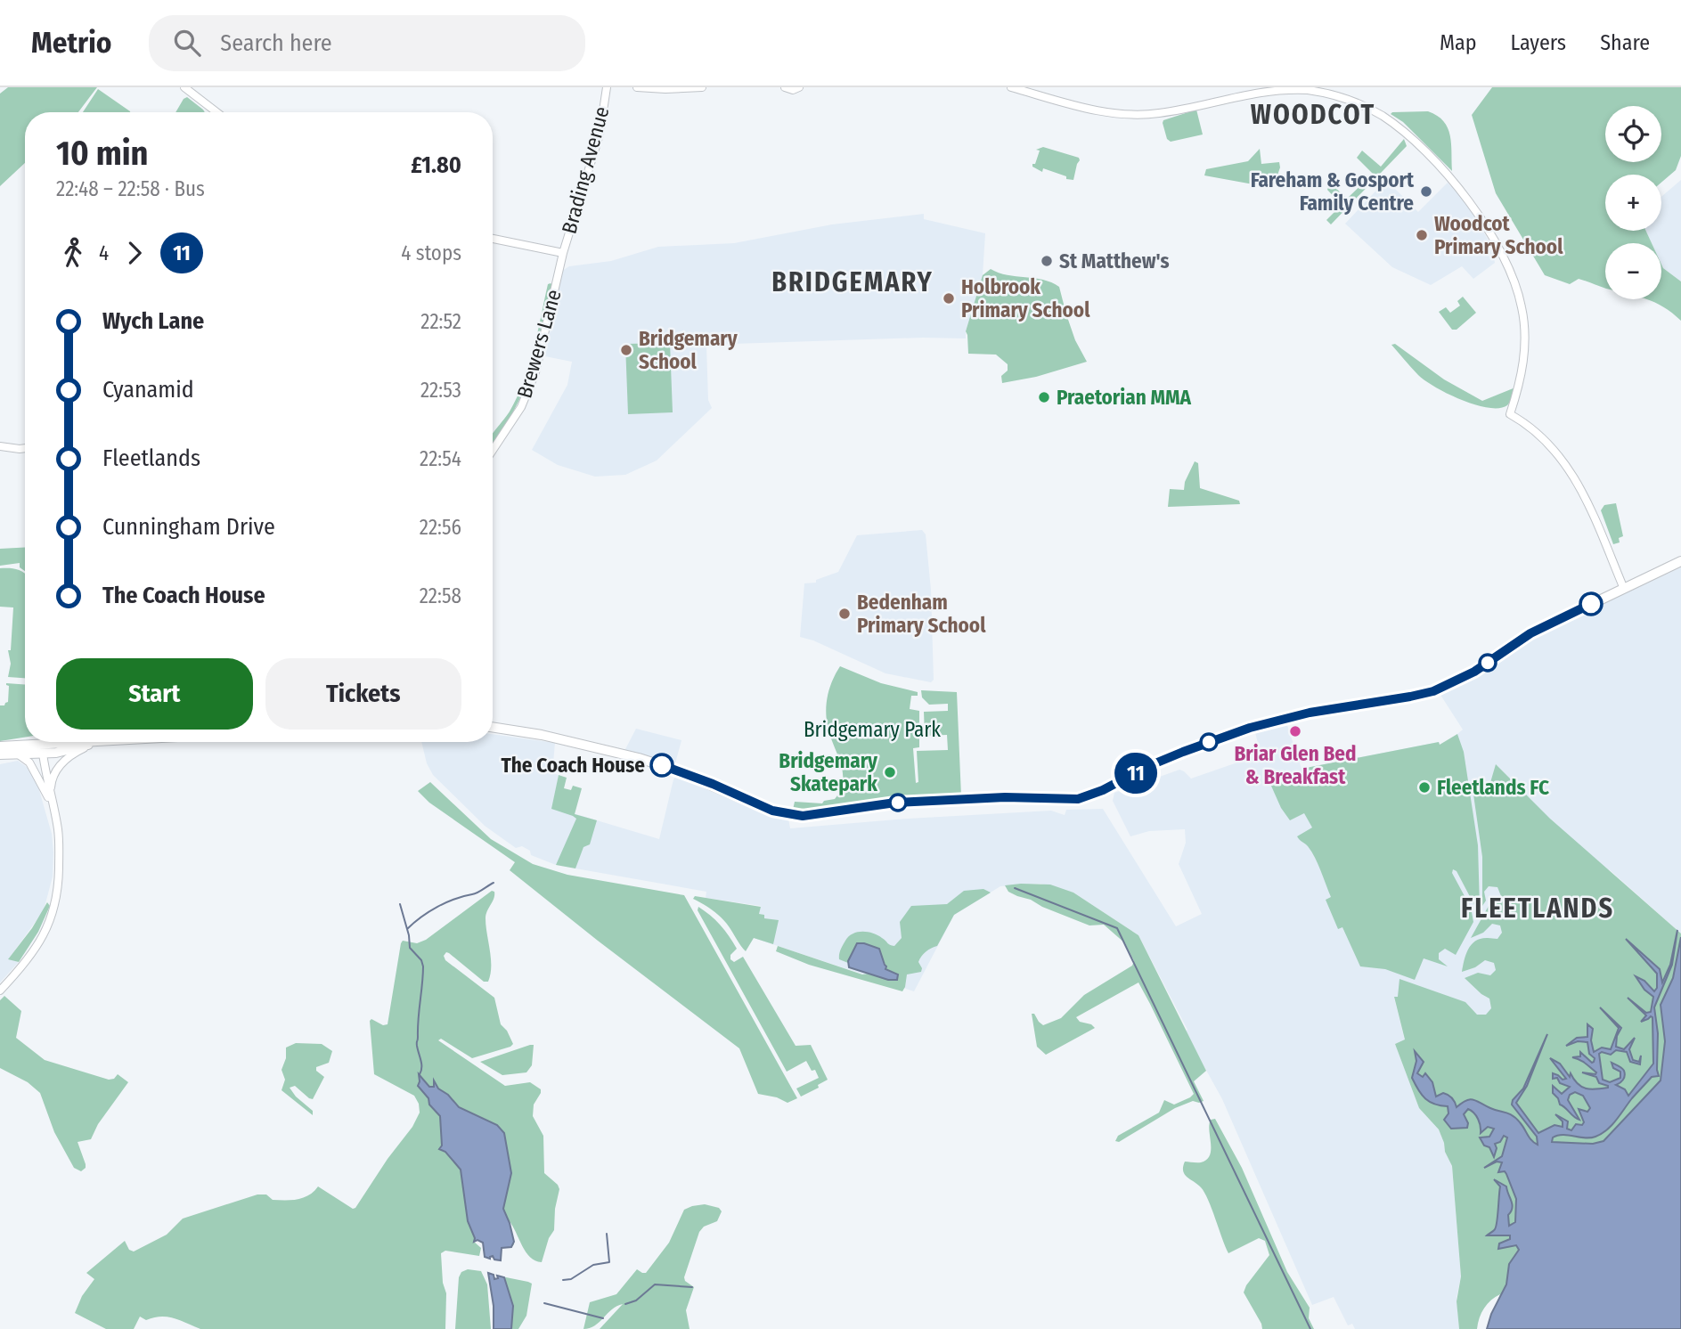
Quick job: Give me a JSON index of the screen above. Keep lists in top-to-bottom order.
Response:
{
  "streets": {
    "street": ["Brading Avenue", "Brewers Lane"]
  },
  "crossings": [
    ["Brading Avenue", "Brewers Lane"]
  ],
  "districts": ["WOODCOT", "BRIDGEMARY", "FLEETLANDS"],
  "parks": ["Bridgemary Park"],
  "places": [
    "Fareham & Gosport Family Centre",
    "Woodcot Primary School",
    "St Matthew's",
    "Holbrook Primary School",
    "Bridgemary School",
    "Praetorian MMA",
    "Bedenham Primary School",
    "Briar Glen Bed & Breakfast",
    "The Coach House",
    "Bridgemary Skatepark",
    "Fleetlands FC"
  ],
  "lines": ["bus line 11"],
  "page": {
    "header": "Metrio",
    "search": "Search here",
    "nav": ["Map", "Layers", "Share"],
    "on_map": "11",
    "map_buttons": ["+", "−"],
    "heading": ["10 min", "22:48 – 22:58 · Bus", "£1.80"],
    "legs": ["4", "11", "4 stops"],
    "list": [
      {
        "name": "Wych Lane",
        "value": "22:52"
      },
      {
        "name": "Cyanamid",
        "value": "22:53"
      },
      {
        "name": "Fleetlands",
        "value": "22:54"
      },
      {
        "name": "Cunningham Drive",
        "value": "22:56"
      },
      {
        "name": "The Coach House",
        "value": "22:58"
      }
    ],
    "buttons": ["Start", "Tickets"]
  }
}
